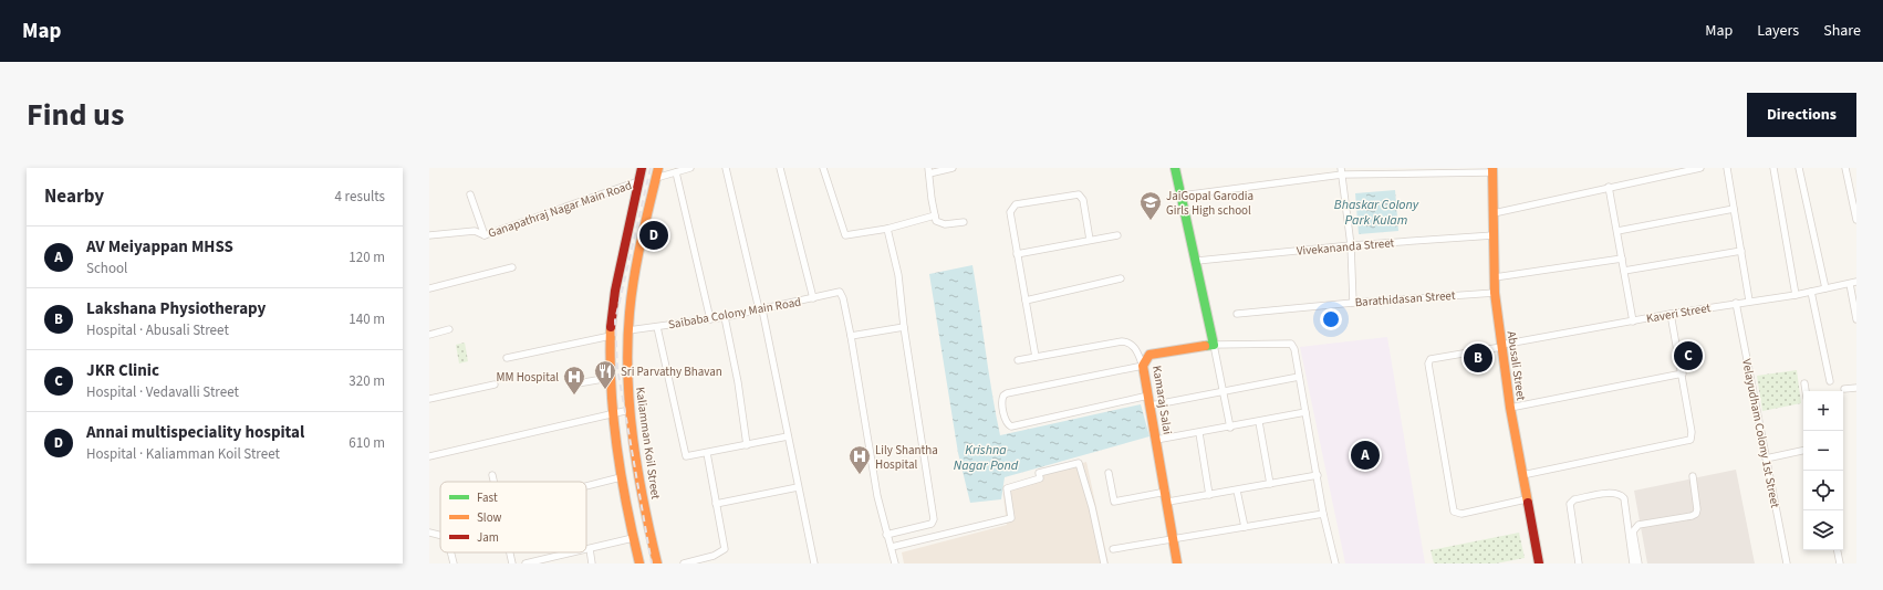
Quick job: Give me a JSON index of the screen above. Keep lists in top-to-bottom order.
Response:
{
  "streets": {
    "street": [
      "Ganapathraj Nagar Main Road",
      "Vivekananda Street",
      "Barathidasan Street",
      "Saibaba Colony Main Road",
      "Kaveri Street",
      "Abusali Street",
      "Kamaraj Salai",
      "Velayudham Colony 1st Street",
      "Kaliamman Koil Street"
    ]
  },
  "crossings": [
    ["Vivekananda Street", "Abusali Street"],
    ["Barathidasan Street", "Abusali Street"],
    ["Saibaba Colony Main Road", "Kaliamman Koil Street"],
    ["Kaveri Street", "Abusali Street"],
    ["Kaveri Street", "Velayudham Colony 1st Street"]
  ],
  "water": ["Bhaskar Colony Park Kulam", "Krishna Nagar Pond"],
  "places": {
    "school or university": ["JaiGopal Garodia Girls High school"],
    "restaurant": ["Sri Parvathy Bhavan"],
    "hospital": ["MM Hospital", "Lily Shantha Hospital"]
  },
  "legend": ["Fast", "Slow", "Jam"],
  "page": {
    "header": "Map",
    "nav": ["Map", "Layers", "Share"],
    "title": "Find us",
    "buttons": "Directions",
    "heading": ["Nearby", "4 results"],
    "pins": [
      "D",
      "C",
      "B",
      "A"
    ],
    "list": [
      {
        "mark": "A",
        "name": "AV Meiyappan MHSS",
        "note": "School",
        "value": "120 m"
      },
      {
        "mark": "B",
        "name": "Lakshana Physiotherapy",
        "note": "Hospital · Abusali Street",
        "value": "140 m"
      },
      {
        "mark": "C",
        "name": "JKR Clinic",
        "note": "Hospital · Vedavalli Street",
        "value": "320 m"
      },
      {
        "mark": "D",
        "name": "Annai multispeciality hospital",
        "note": "Hospital · Kaliamman Koil Street",
        "value": "610 m"
      }
    ],
    "map_buttons": ["+", "−"]
  }
}
